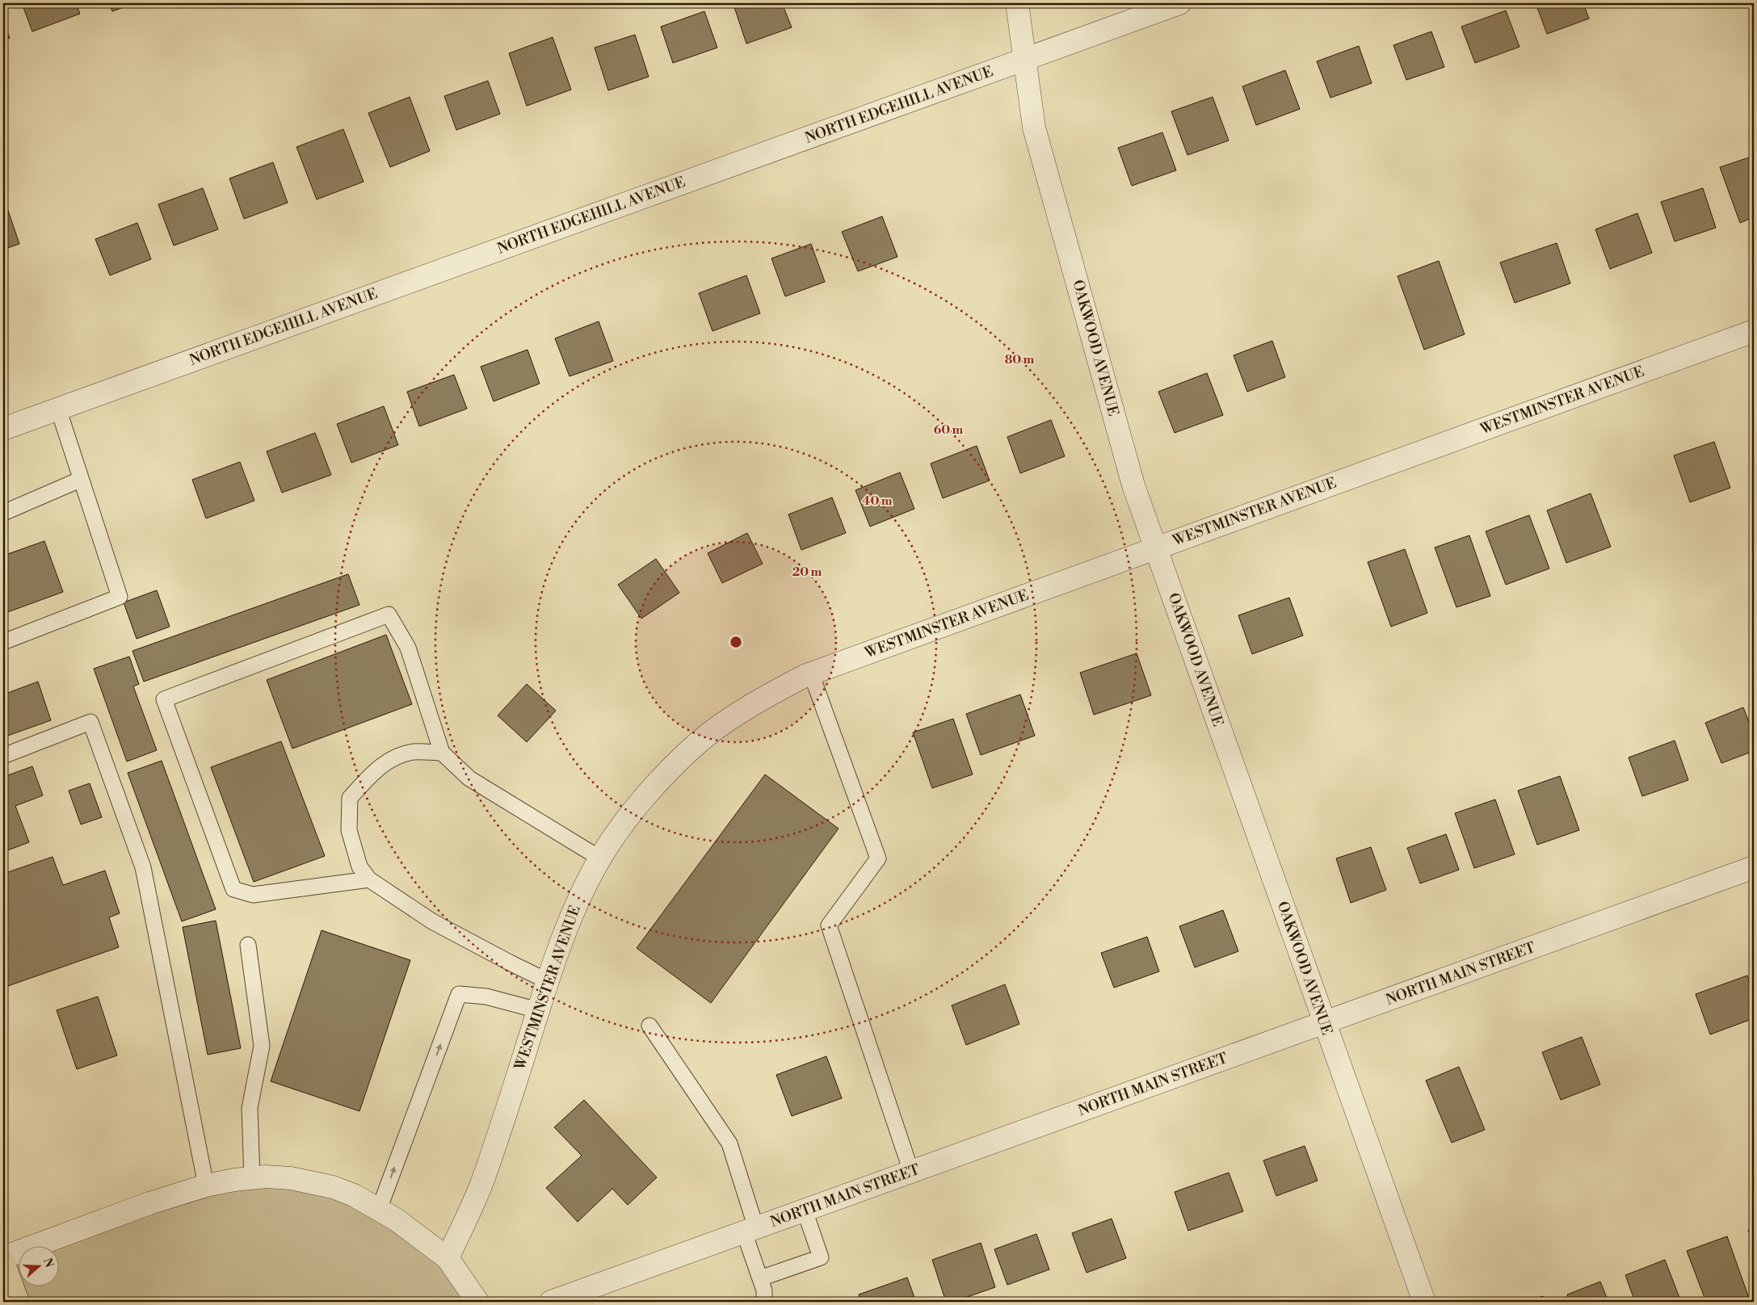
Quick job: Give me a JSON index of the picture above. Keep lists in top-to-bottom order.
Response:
{
  "streets": {
    "street": [
      "NORTH EDGEHILL AVENUE",
      "OAKWOOD AVENUE",
      "WESTMINSTER AVENUE",
      "NORTH MAIN STREET"
    ]
  },
  "crossings": [
    ["NORTH EDGEHILL AVENUE", "OAKWOOD AVENUE"],
    ["OAKWOOD AVENUE", "WESTMINSTER AVENUE"],
    ["OAKWOOD AVENUE", "NORTH MAIN STREET"]
  ],
  "north": "right",
  "rings": [
    "80 m",
    "60 m",
    "40 m",
    "20 m"
  ]
}
